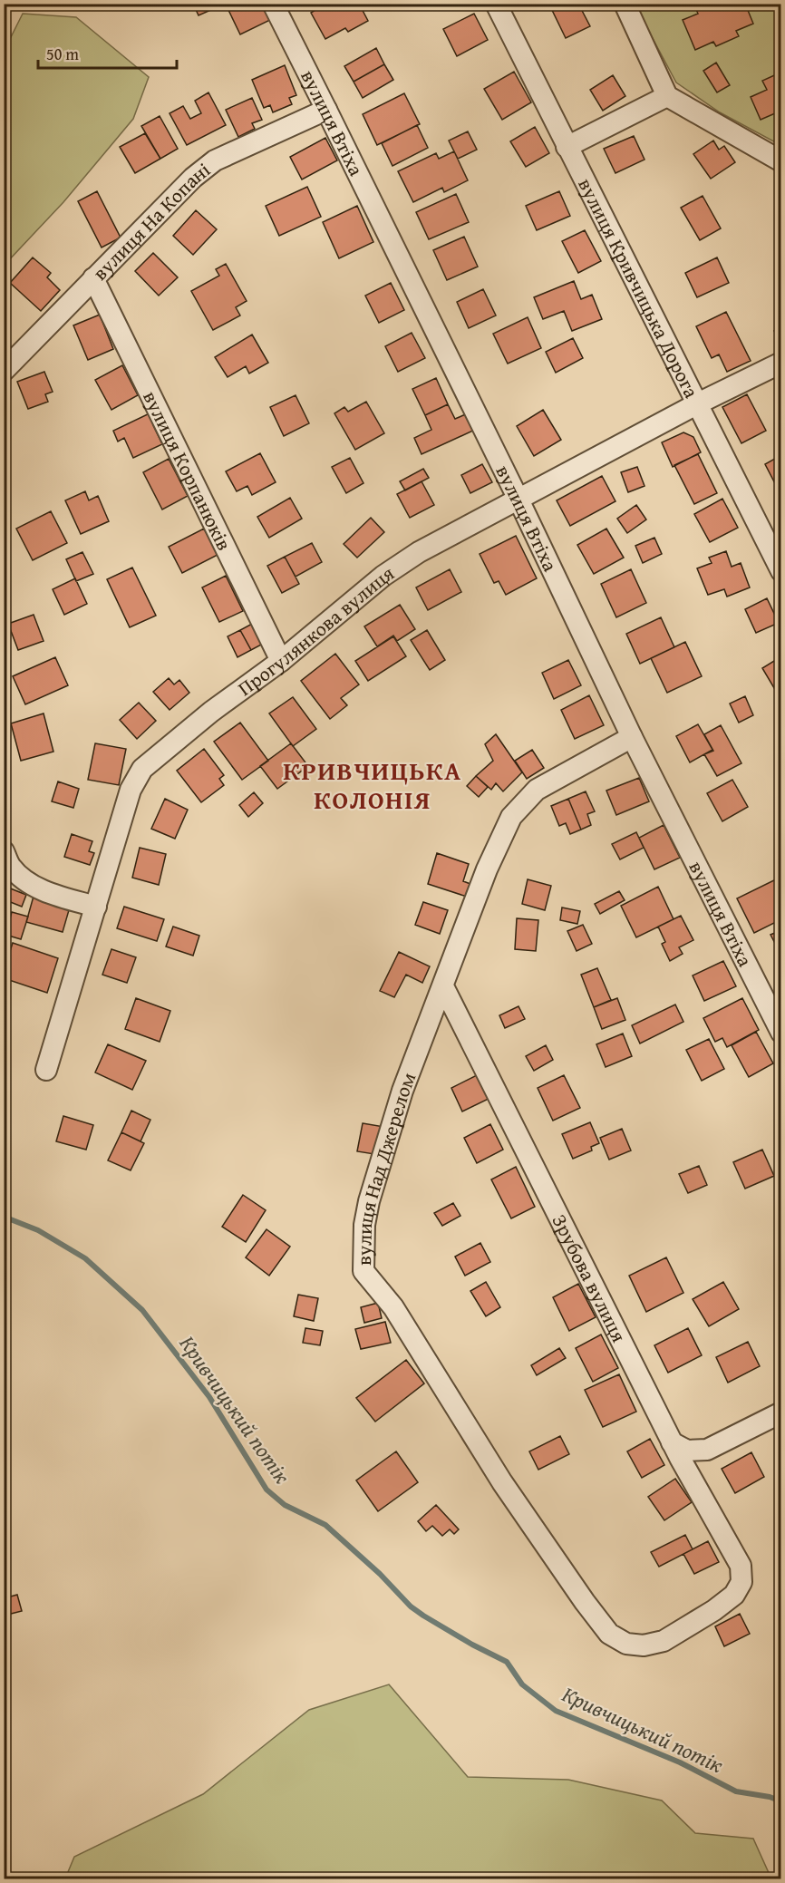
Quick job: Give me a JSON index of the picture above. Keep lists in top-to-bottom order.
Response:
{
  "streets": {
    "street": [
      "вулиця Втіха",
      "вулиця На Копані",
      "вулиця Кривчицька Дорога",
      "вулиця Корпанюків",
      "Прогулянкова вулиця",
      "вулиця Над Джерелом",
      "Зрубова вулиця"
    ]
  },
  "crossings": [
    ["вулиця Втіха", "вулиця На Копані"],
    ["вулиця Втіха", "Прогулянкова вулиця"],
    ["вулиця Втіха", "вулиця Над Джерелом"],
    ["вулиця На Копані", "вулиця Корпанюків"],
    ["вулиця Кривчицька Дорога", "Прогулянкова вулиця"],
    ["вулиця Корпанюків", "Прогулянкова вулиця"],
    ["вулиця Над Джерелом", "Зрубова вулиця"]
  ],
  "districts": ["КРИВЧИЦЬКА КОЛОНІЯ"],
  "water": ["Кривчицький потік"],
  "scale_bar": "50 m"
}
